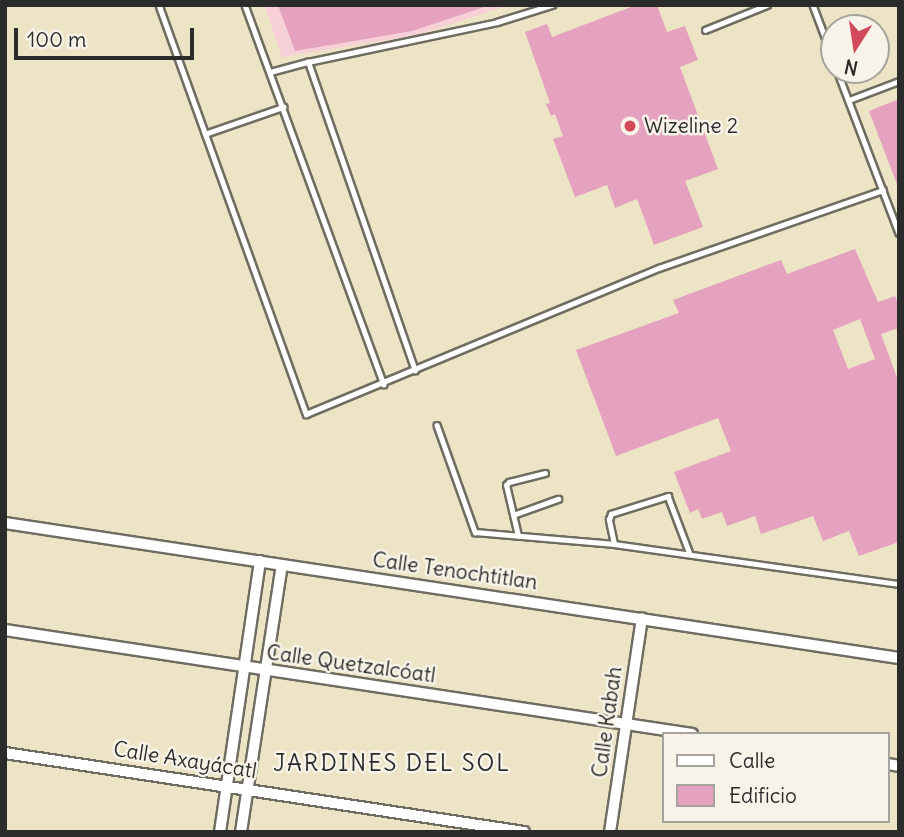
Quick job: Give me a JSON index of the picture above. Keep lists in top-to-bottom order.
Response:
{
  "streets": {
    "street": [
      "Calle Tenochtitlan",
      "Calle Quetzalcóatl",
      "Calle Kabah",
      "Calle Axayácatl"
    ]
  },
  "crossings": [
    ["Calle Tenochtitlan", "Calle Kabah"],
    ["Calle Quetzalcóatl", "Calle Kabah"]
  ],
  "districts": ["JARDINES DEL SOL"],
  "places": ["Wizeline 2"],
  "legend": ["Calle", "Edificio"],
  "scale_bar": "100 m",
  "north": "bottom"
}
